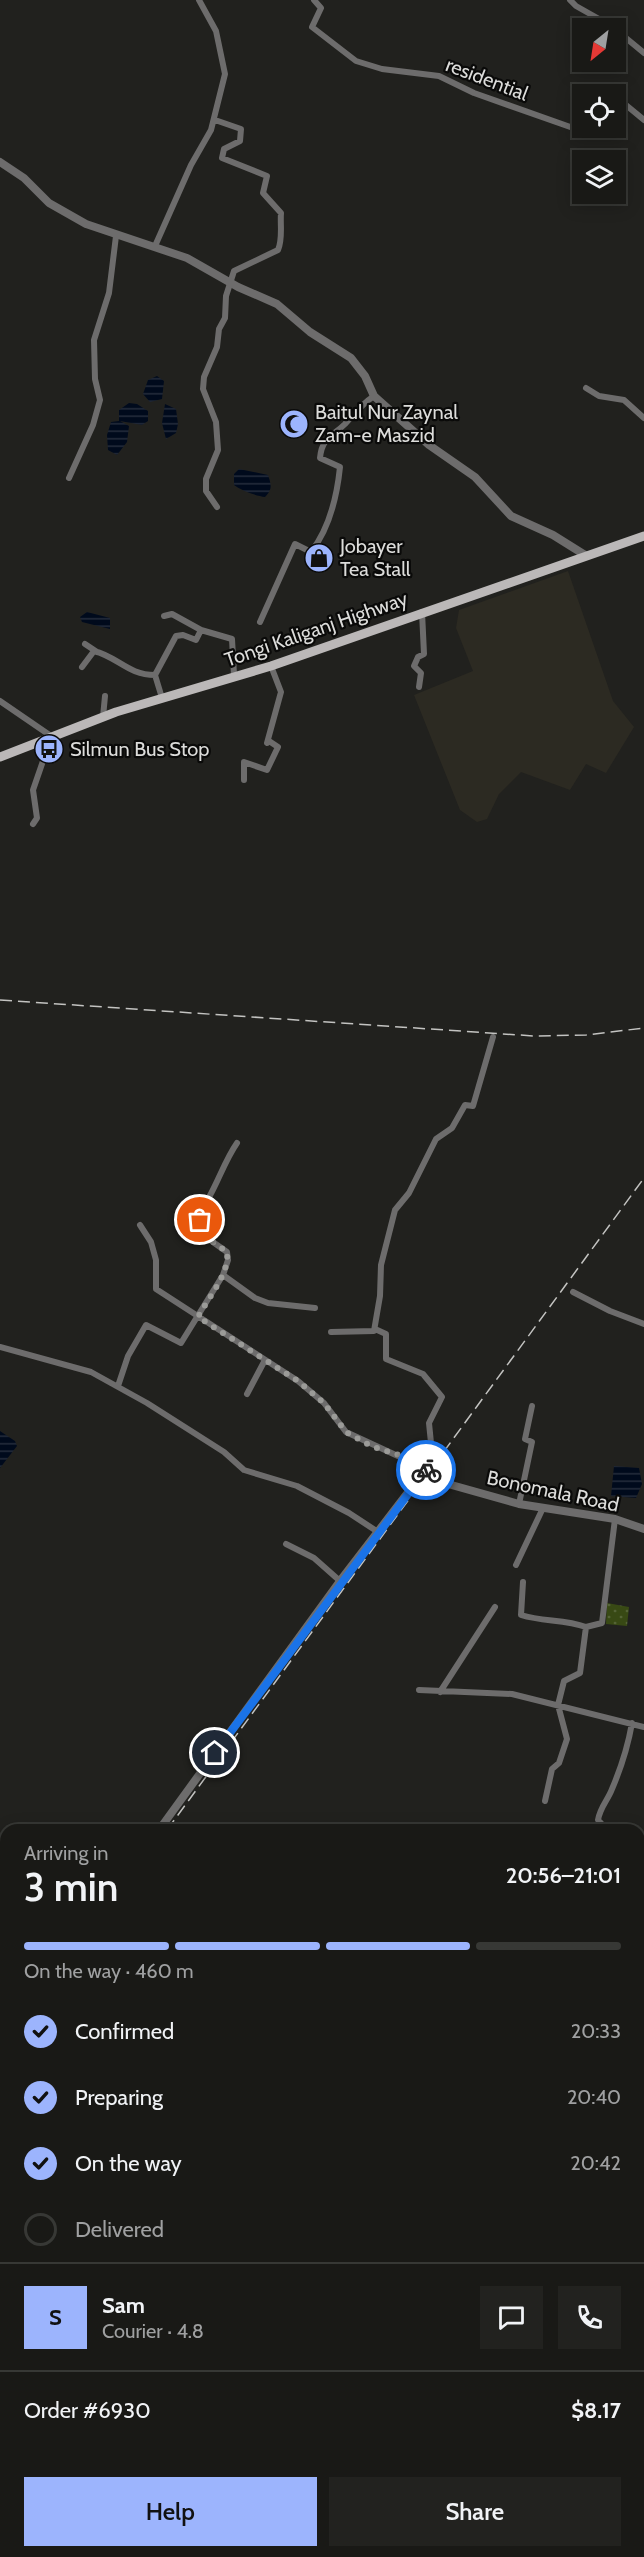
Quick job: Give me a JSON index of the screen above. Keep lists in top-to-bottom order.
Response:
{
  "streets": {
    "main road": ["Tongi Kaliganj Highway"],
    "street": ["residential", "Bonomala Road"]
  },
  "places": {
    "mosque": ["Baitul Nur Zaynal Zam-e Maszid"],
    "shop": ["Jobayer Tea Stall"],
    "bus stop": ["Silmun Bus Stop"]
  },
  "north": "bottom left",
  "page": {
    "heading": ["3 min", "Arriving in", "20:56–21:01"],
    "panel": [
      "Sam",
      "Courier · 4.8",
      "Order #6930",
      "$8.17"
    ],
    "bar": "On the way · 460 m",
    "list": [
      ["Confirmed", "20:33"],
      ["Preparing", "20:40"],
      ["On the way", "20:42"],
      "Delivered"
    ],
    "round": "S",
    "buttons": ["Help", "Share"]
  }
}
